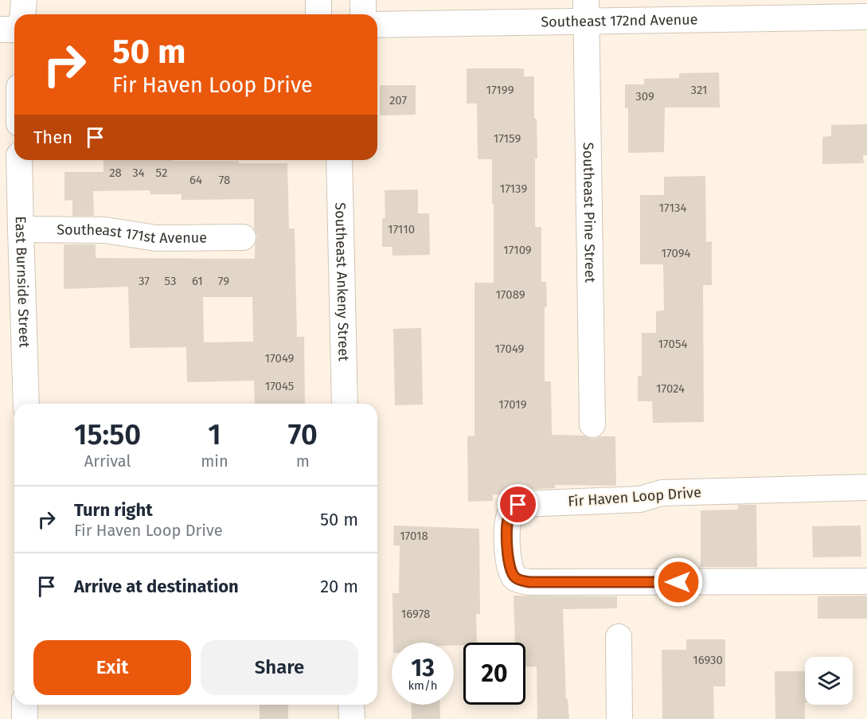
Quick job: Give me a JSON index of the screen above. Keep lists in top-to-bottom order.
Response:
{
  "streets": {
    "street": [
      "Southeast 172nd Avenue",
      "Southeast Pine Street",
      "Southeast 171st Avenue",
      "East Burnside Street",
      "Southeast Ankeny Street",
      "Fir Haven Loop Drive"
    ]
  },
  "crossings": [
    ["Southeast 172nd Avenue", "Southeast Pine Street"],
    ["Southeast 171st Avenue", "East Burnside Street"]
  ],
  "house_numbers": [
    "17199",
    "321",
    "309",
    "207",
    "17159",
    "28",
    "34",
    "52",
    "64",
    "78",
    "17139",
    "17134",
    "17110",
    "17109",
    "17094",
    "37",
    "53",
    "61",
    "79",
    "17089",
    "17054",
    "17049",
    "17049",
    "17045",
    "17024",
    "17019",
    "17018",
    "16978",
    "16930"
  ],
  "page": {
    "turn": ["50 m", "Fir Haven Loop Drive"],
    "then": "Then",
    "eta": [
      "15:50",
      "Arrival",
      "1",
      "min",
      "70",
      "m"
    ],
    "list": [
      {
        "name": "Turn right",
        "note": "Fir Haven Loop Drive",
        "value": "50 m"
      },
      {
        "name": "Arrive at destination",
        "value": "20 m"
      }
    ],
    "buttons": ["Exit", "Share"],
    "speed": "13 km/h",
    "limit": "20"
  }
}
